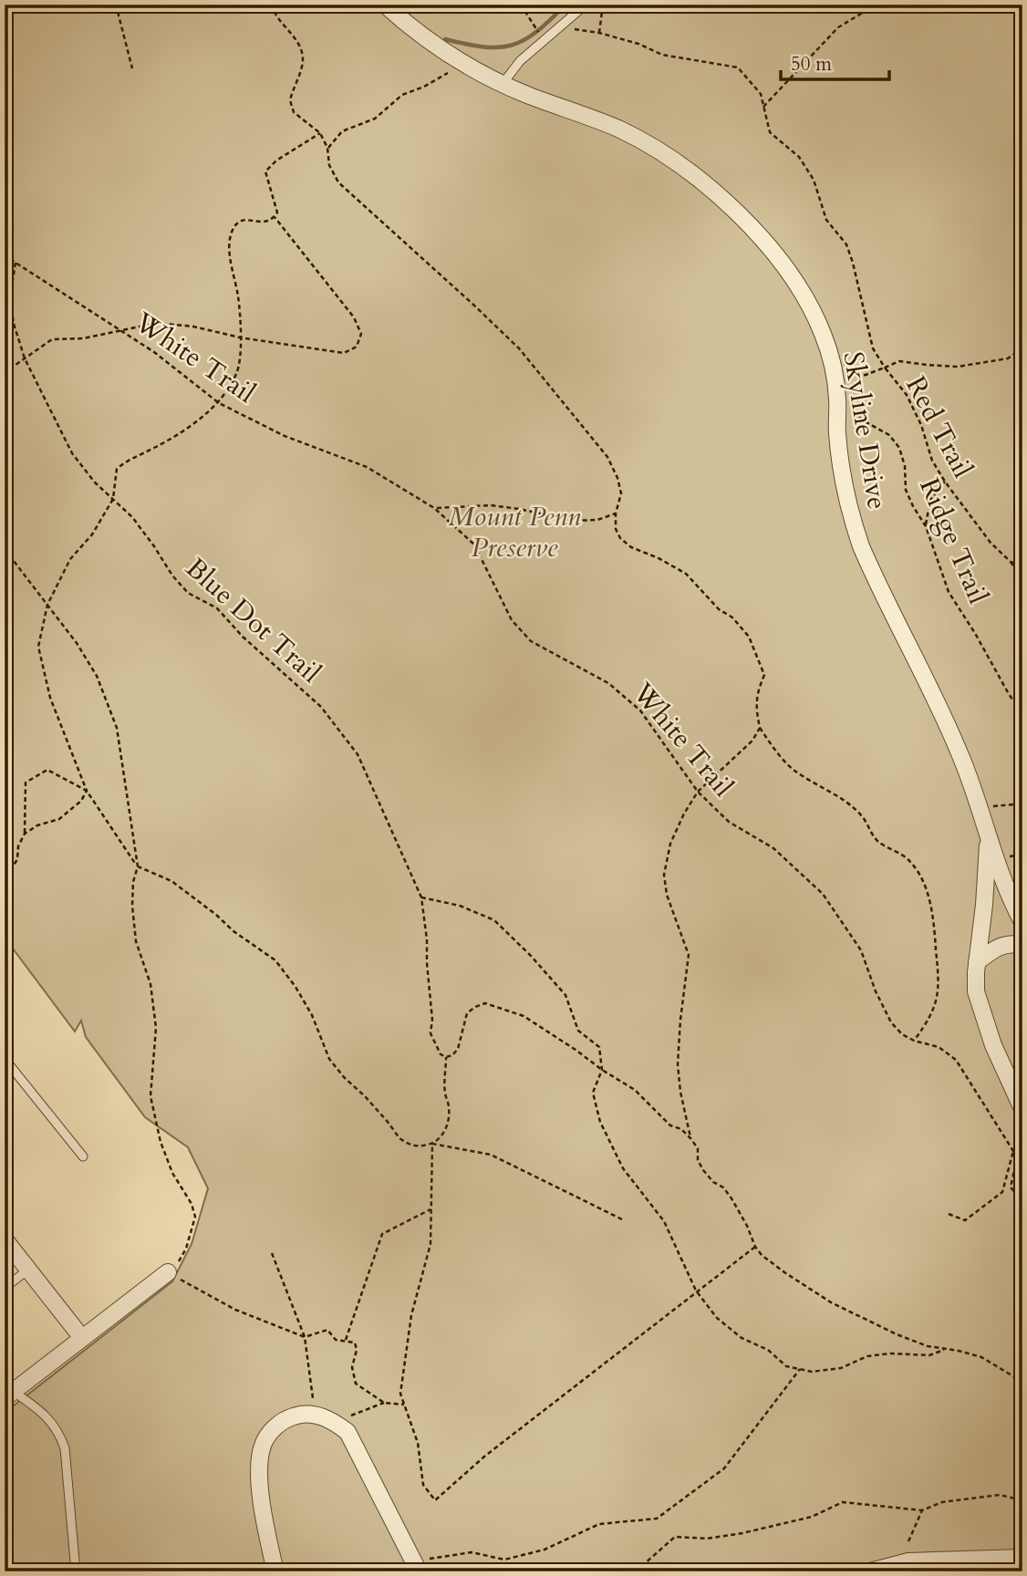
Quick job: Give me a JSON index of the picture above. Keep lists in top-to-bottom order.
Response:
{
  "streets": {
    "street": ["Skyline Drive"],
    "path": [
      "White Trail",
      "Red Trail",
      "Ridge Trail",
      "Blue Dot Trail"
    ]
  },
  "crossings": [
    ["White Trail", "Blue Dot Trail"],
    ["Red Trail", "Skyline Drive"],
    ["Skyline Drive", "Ridge Trail"]
  ],
  "parks": ["Mount Penn Preserve"],
  "scale_bar": "50 m"
}
